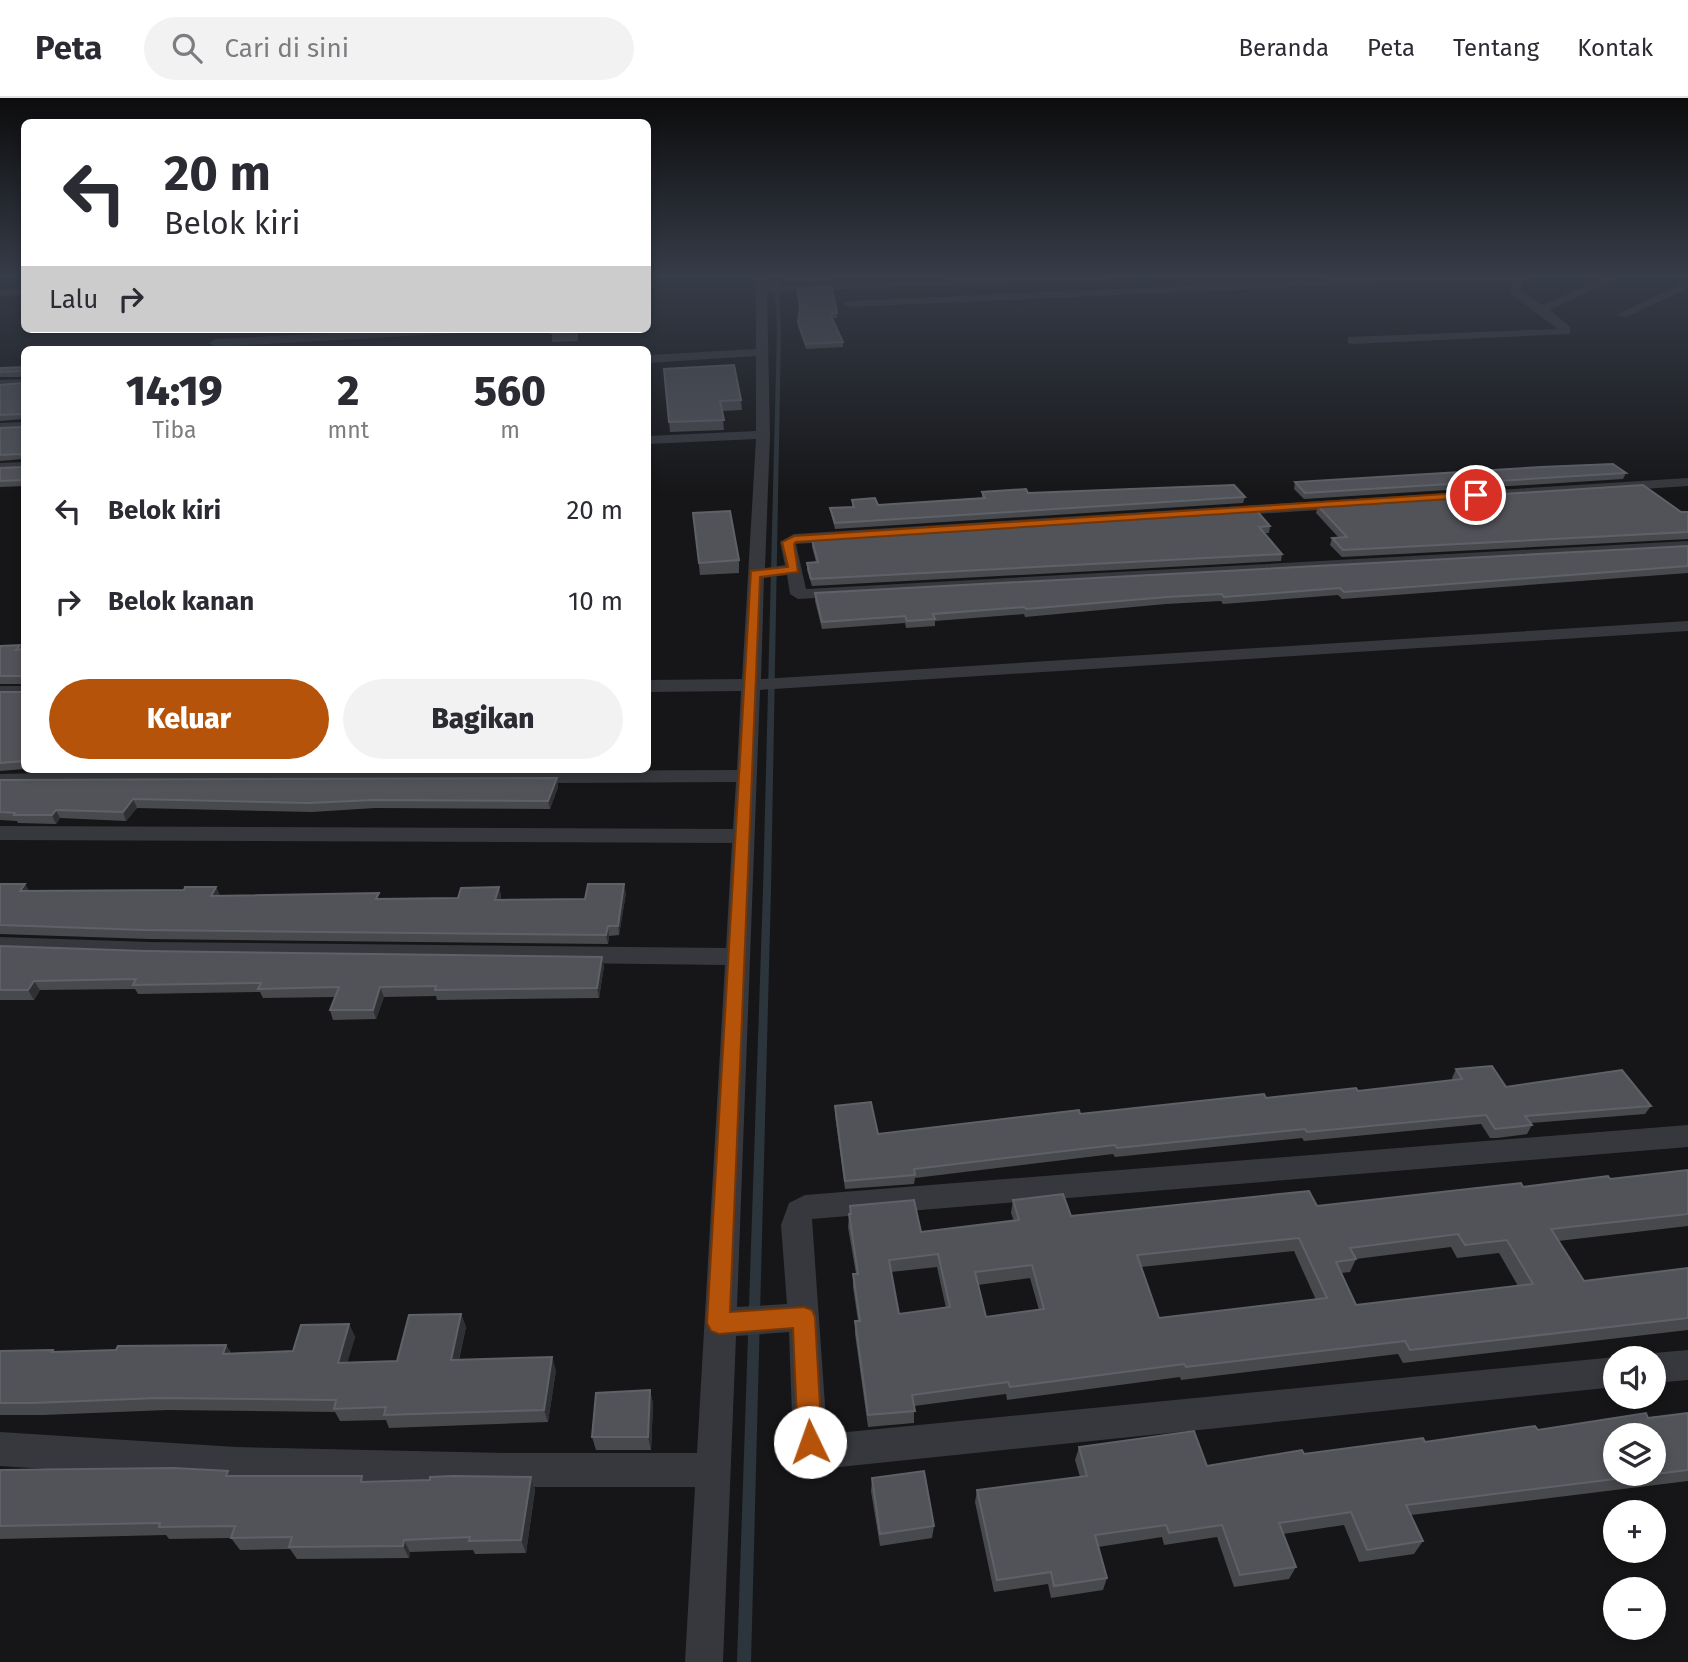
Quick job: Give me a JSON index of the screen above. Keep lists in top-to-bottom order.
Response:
{
  "page": {
    "header": "Peta",
    "search": "Cari di sini",
    "nav": [
      "Beranda",
      "Peta",
      "Tentang",
      "Kontak"
    ],
    "turn": ["20 m", "Belok kiri"],
    "then": "Lalu",
    "eta": [
      "14:19",
      "Tiba",
      "2",
      "mnt",
      "560",
      "m"
    ],
    "list": [
      {
        "name": "Belok kiri",
        "value": "20 m"
      },
      {
        "name": "Belok kanan",
        "value": "10 m"
      }
    ],
    "buttons": ["Keluar", "Bagikan"],
    "map_buttons": ["+", "−"]
  }
}
